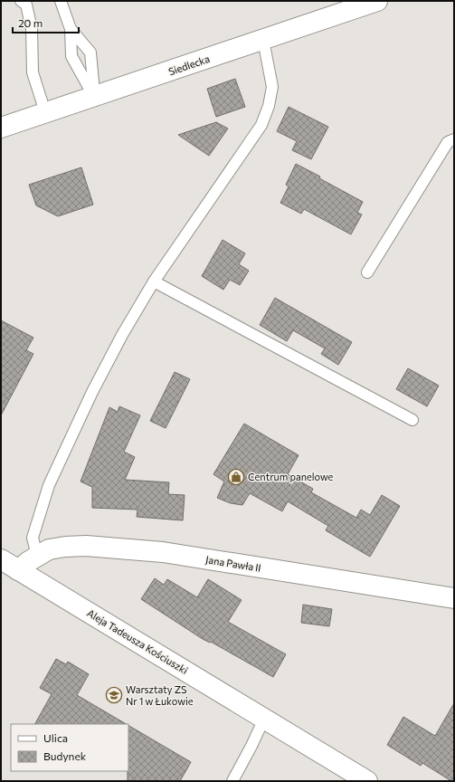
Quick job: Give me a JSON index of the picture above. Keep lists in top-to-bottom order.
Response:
{
  "streets": {
    "street": ["Siedlecka", "Jana Pawła II", "Aleja Tadeusza Kościuszki"]
  },
  "crossings": [
    ["Jana Pawła II", "Aleja Tadeusza Kościuszki"]
  ],
  "places": {
    "shop": ["Centrum panelowe"],
    "school or university": ["Warsztaty ZS Nr 1 w Łukowie"]
  },
  "legend": ["Ulica", "Budynek"],
  "scale_bar": "20 m"
}
